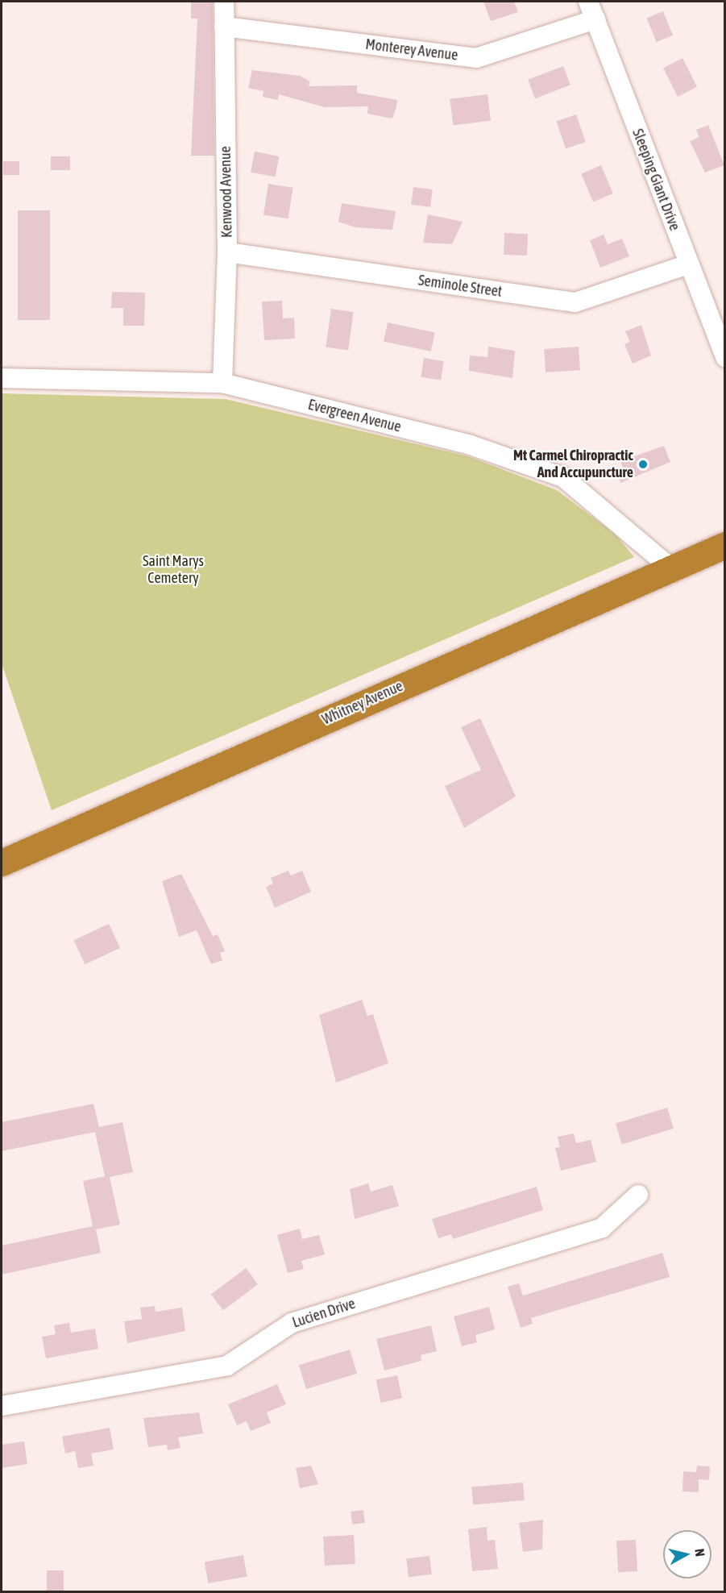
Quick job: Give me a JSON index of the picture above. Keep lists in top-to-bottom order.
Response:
{
  "streets": {
    "highway": ["Whitney Avenue"],
    "street": [
      "Monterey Avenue",
      "Sleeping Giant Drive",
      "Kenwood Avenue",
      "Seminole Street",
      "Evergreen Avenue",
      "Lucien Drive"
    ]
  },
  "crossings": [
    ["Monterey Avenue", "Sleeping Giant Drive"],
    ["Monterey Avenue", "Kenwood Avenue"],
    ["Sleeping Giant Drive", "Seminole Street"],
    ["Kenwood Avenue", "Seminole Street"],
    ["Kenwood Avenue", "Evergreen Avenue"],
    ["Evergreen Avenue", "Whitney Avenue"]
  ],
  "parks": ["Saint Marys Cemetery"],
  "places": ["Mt Carmel Chiropractic And Accupuncture"],
  "north": "right"
}
